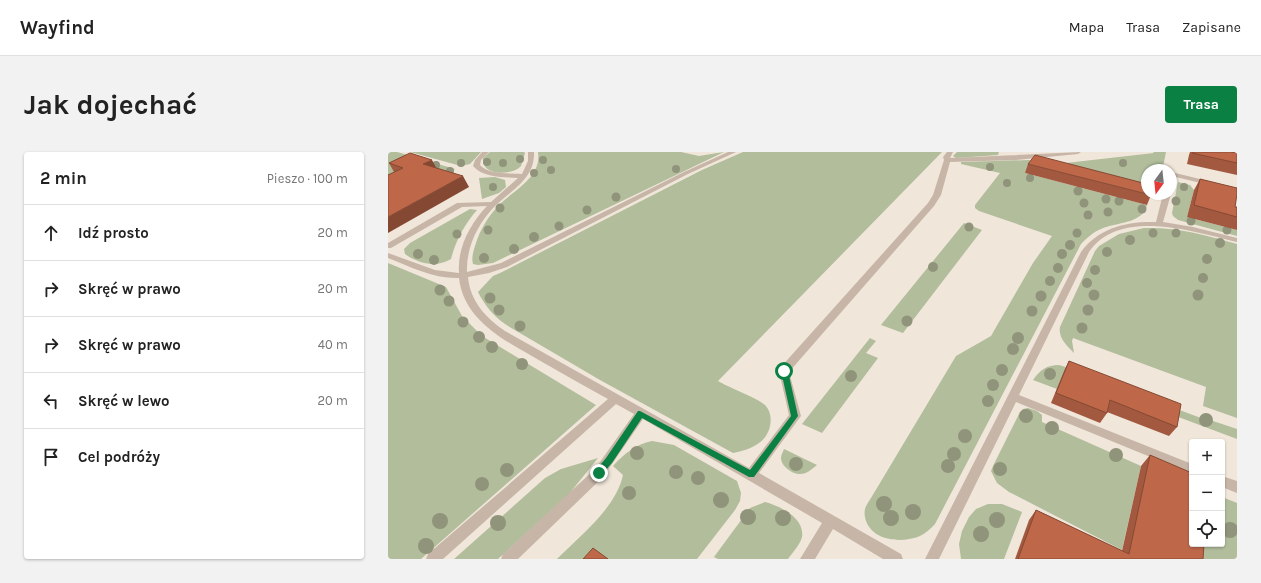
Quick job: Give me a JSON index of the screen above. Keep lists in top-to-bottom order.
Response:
{
  "north": "bottom",
  "page": {
    "header": "Wayfind",
    "nav": ["Mapa", "Trasa", "Zapisane"],
    "buttons": "Trasa",
    "title": "Jak dojechać",
    "heading": ["2 min", "Pieszo · 100 m"],
    "list": [
      ["Idź prosto", "20 m"],
      ["Skręć w prawo", "20 m"],
      ["Skręć w prawo", "40 m"],
      ["Skręć w lewo", "20 m"],
      "Cel podróży"
    ],
    "map_buttons": ["+", "−"]
  }
}
